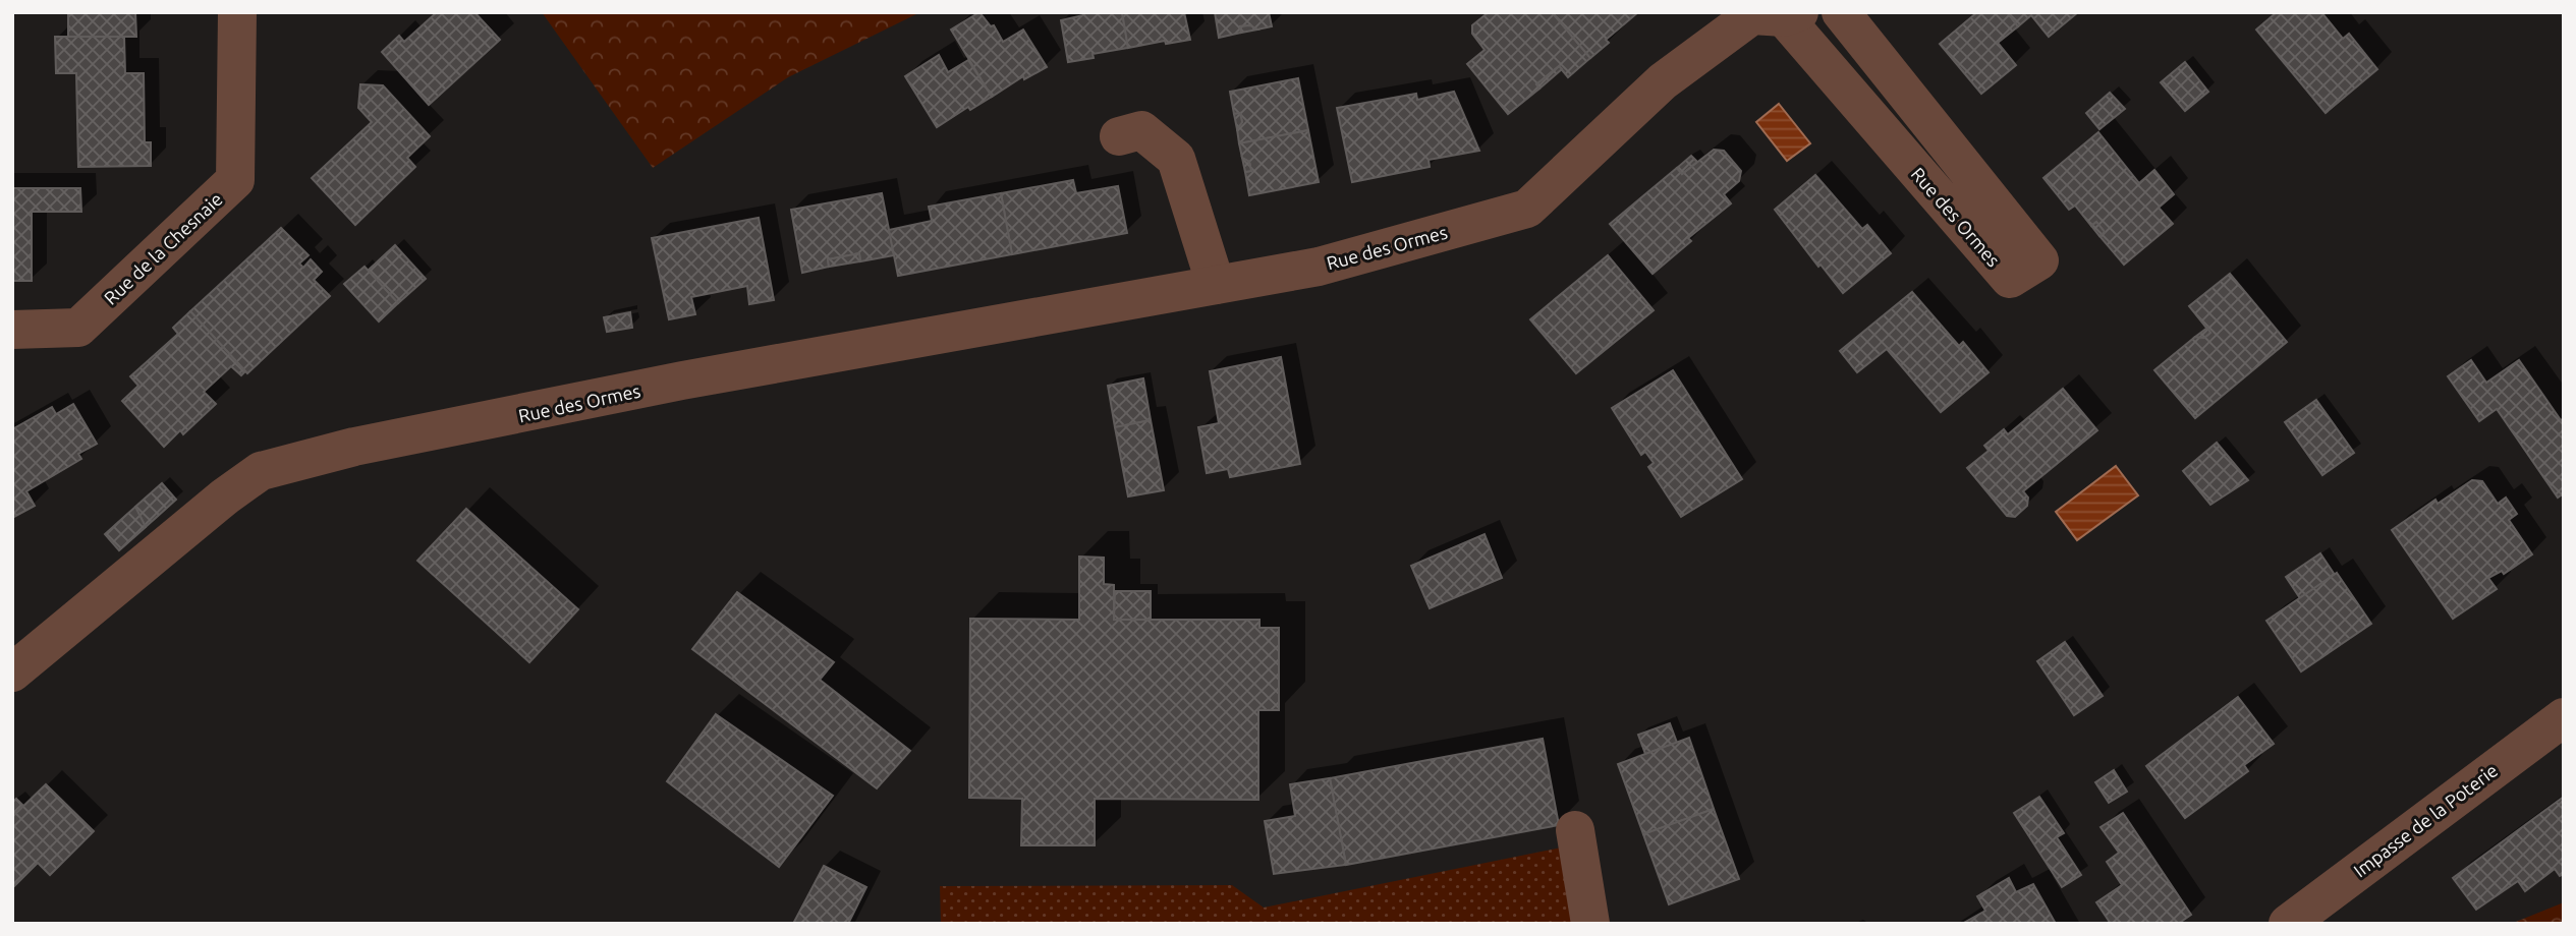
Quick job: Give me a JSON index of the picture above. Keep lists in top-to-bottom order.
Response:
{
  "streets": {
    "street": ["Rue des Ormes", "Rue de la Chesnaie", "Impasse de la Poterie"]
  }
}
